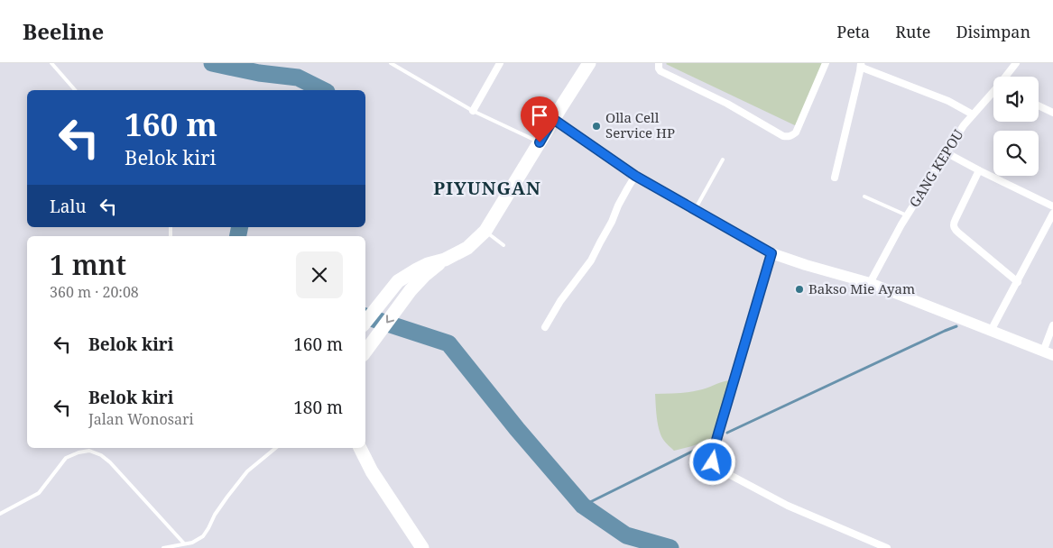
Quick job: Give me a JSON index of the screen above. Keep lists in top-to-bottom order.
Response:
{
  "streets": {
    "street": ["GANG KEPOU"]
  },
  "districts": ["PIYUNGAN"],
  "places": ["Olla Cell Service HP", "Bakso Mie Ayam"],
  "page": {
    "header": "Beeline",
    "nav": ["Peta", "Rute", "Disimpan"],
    "turn": ["160 m", "Belok kiri"],
    "then": "Lalu",
    "heading": ["1 mnt", "360 m · 20:08"],
    "list": [
      {
        "name": "Belok kiri",
        "value": "160 m"
      },
      {
        "name": "Belok kiri",
        "note": "Jalan Wonosari",
        "value": "180 m"
      }
    ]
  }
}
